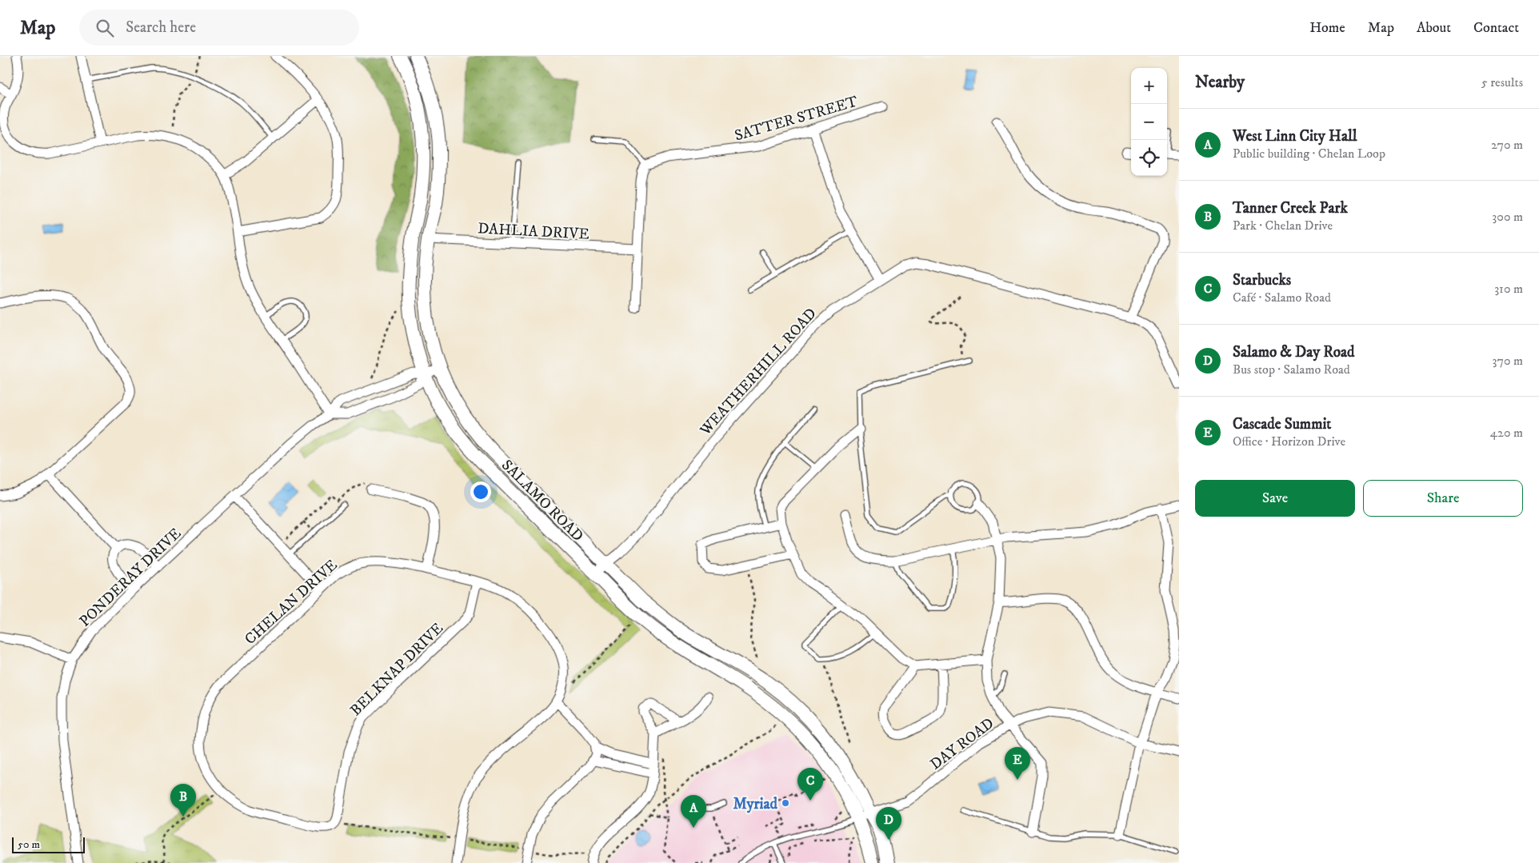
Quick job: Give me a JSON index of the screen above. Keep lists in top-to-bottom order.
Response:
{
  "streets": {
    "main road": ["SALAMO ROAD"],
    "street": [
      "SATTER STREET",
      "DAHLIA DRIVE",
      "WEATHERHILL ROAD",
      "PONDERAY DRIVE",
      "CHELAN DRIVE",
      "BELKNAP DRIVE",
      "DAY ROAD"
    ]
  },
  "crossings": [
    ["DAHLIA DRIVE", "SALAMO ROAD"],
    ["WEATHERHILL ROAD", "SALAMO ROAD"],
    ["SALAMO ROAD", "PONDERAY DRIVE"],
    ["SALAMO ROAD", "DAY ROAD"],
    ["CHELAN DRIVE", "BELKNAP DRIVE"]
  ],
  "places": ["Myriad"],
  "scale_bar": "50 m",
  "page": {
    "header": "Map",
    "search": "Search here",
    "nav": [
      "Home",
      "Map",
      "About",
      "Contact"
    ],
    "heading": ["Nearby", "5 results"],
    "map_buttons": ["+", "−"],
    "list": [
      {
        "mark": "A",
        "name": "West Linn City Hall",
        "note": "Public building · Chelan Loop",
        "value": "270 m"
      },
      {
        "mark": "B",
        "name": "Tanner Creek Park",
        "note": "Park · Chelan Drive",
        "value": "300 m"
      },
      {
        "mark": "C",
        "name": "Starbucks",
        "note": "Café · Salamo Road",
        "value": "310 m"
      },
      {
        "mark": "D",
        "name": "Salamo & Day Road",
        "note": "Bus stop · Salamo Road",
        "value": "370 m"
      },
      {
        "mark": "E",
        "name": "Cascade Summit",
        "note": "Office · Horizon Drive",
        "value": "420 m"
      }
    ],
    "buttons": ["Save", "Share"],
    "pins": [
      "E",
      "C",
      "B",
      "A",
      "D"
    ],
    "scale": "50 m"
  }
}
